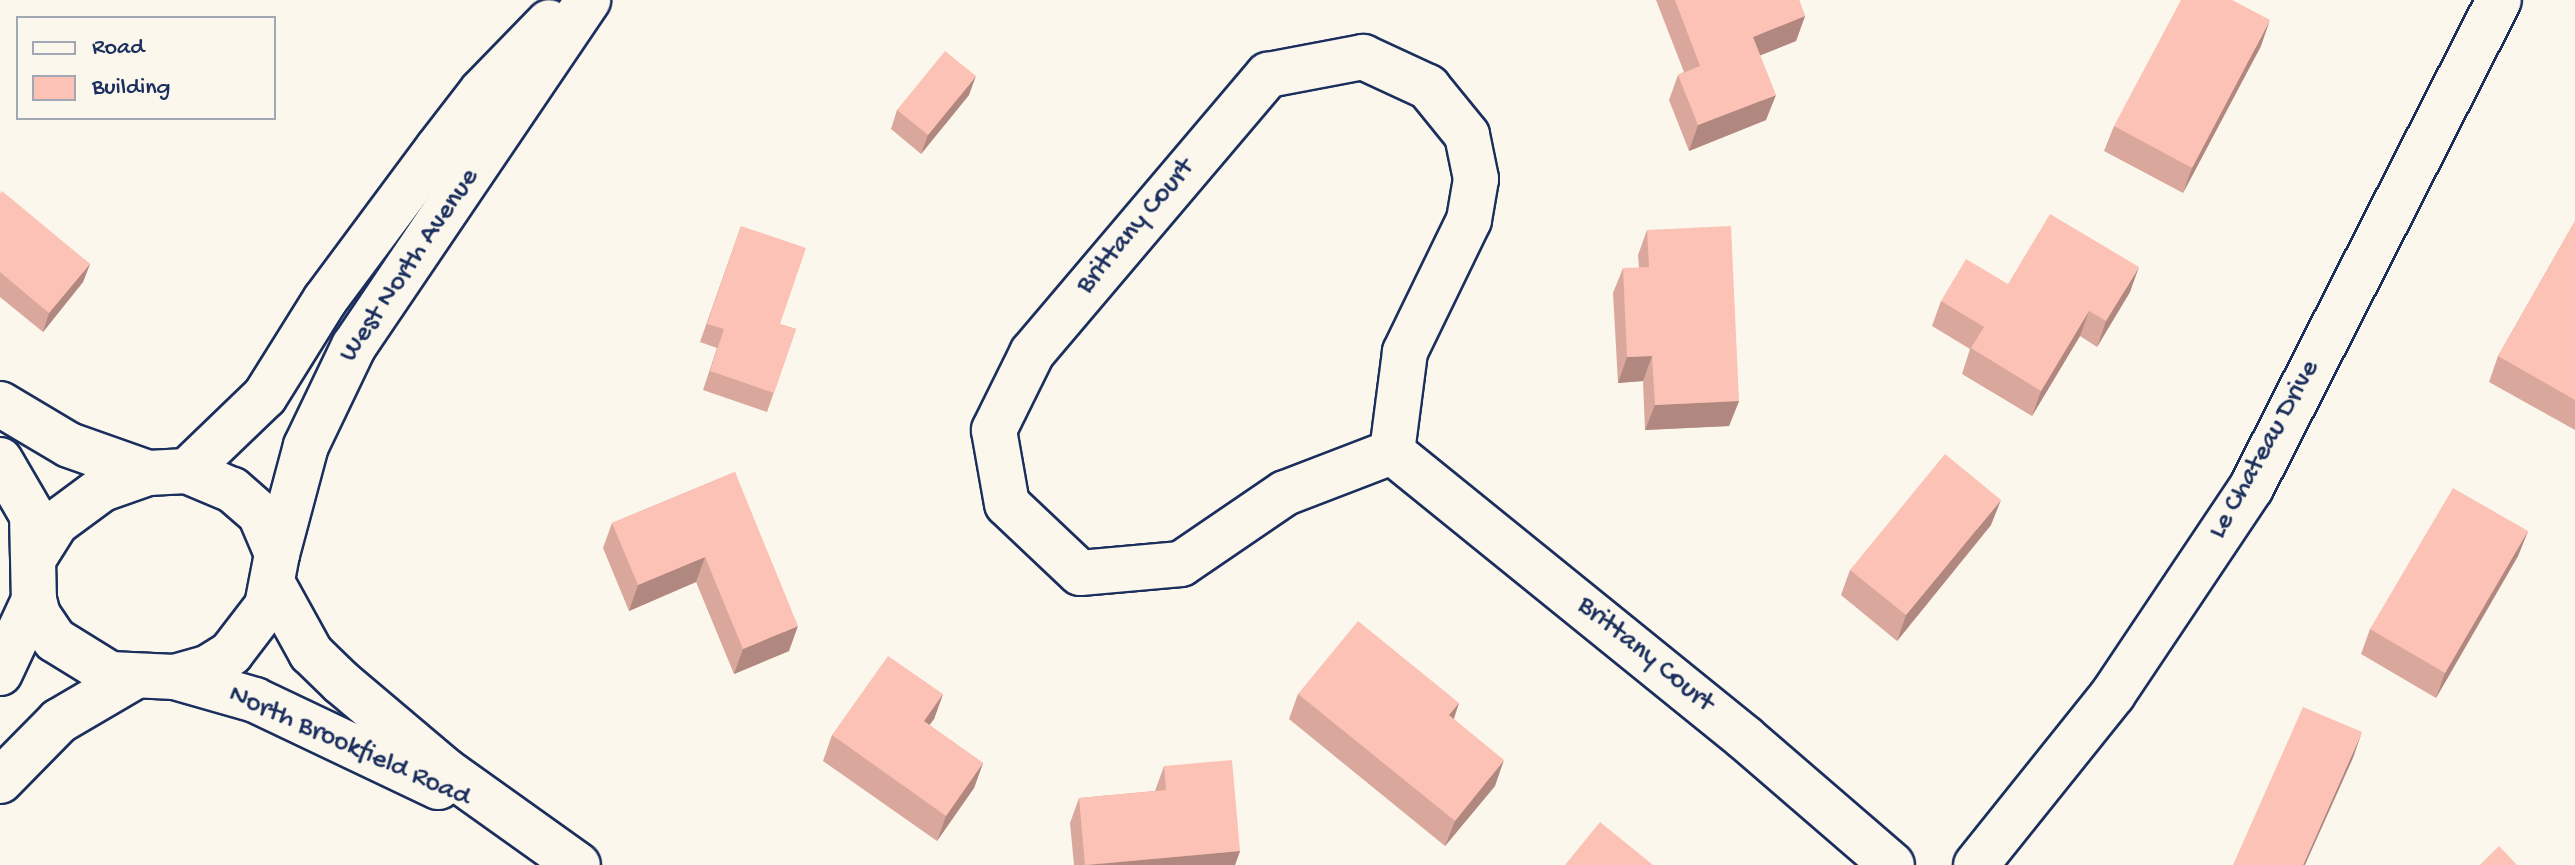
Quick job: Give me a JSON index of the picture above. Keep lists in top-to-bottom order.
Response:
{
  "streets": {
    "street": [
      "Brittany Court",
      "West North Avenue",
      "Le Chateau Drive",
      "North Brookfield Road"
    ]
  },
  "crossings": [
    ["West North Avenue", "North Brookfield Road"]
  ],
  "legend": ["Road", "Building"]
}
